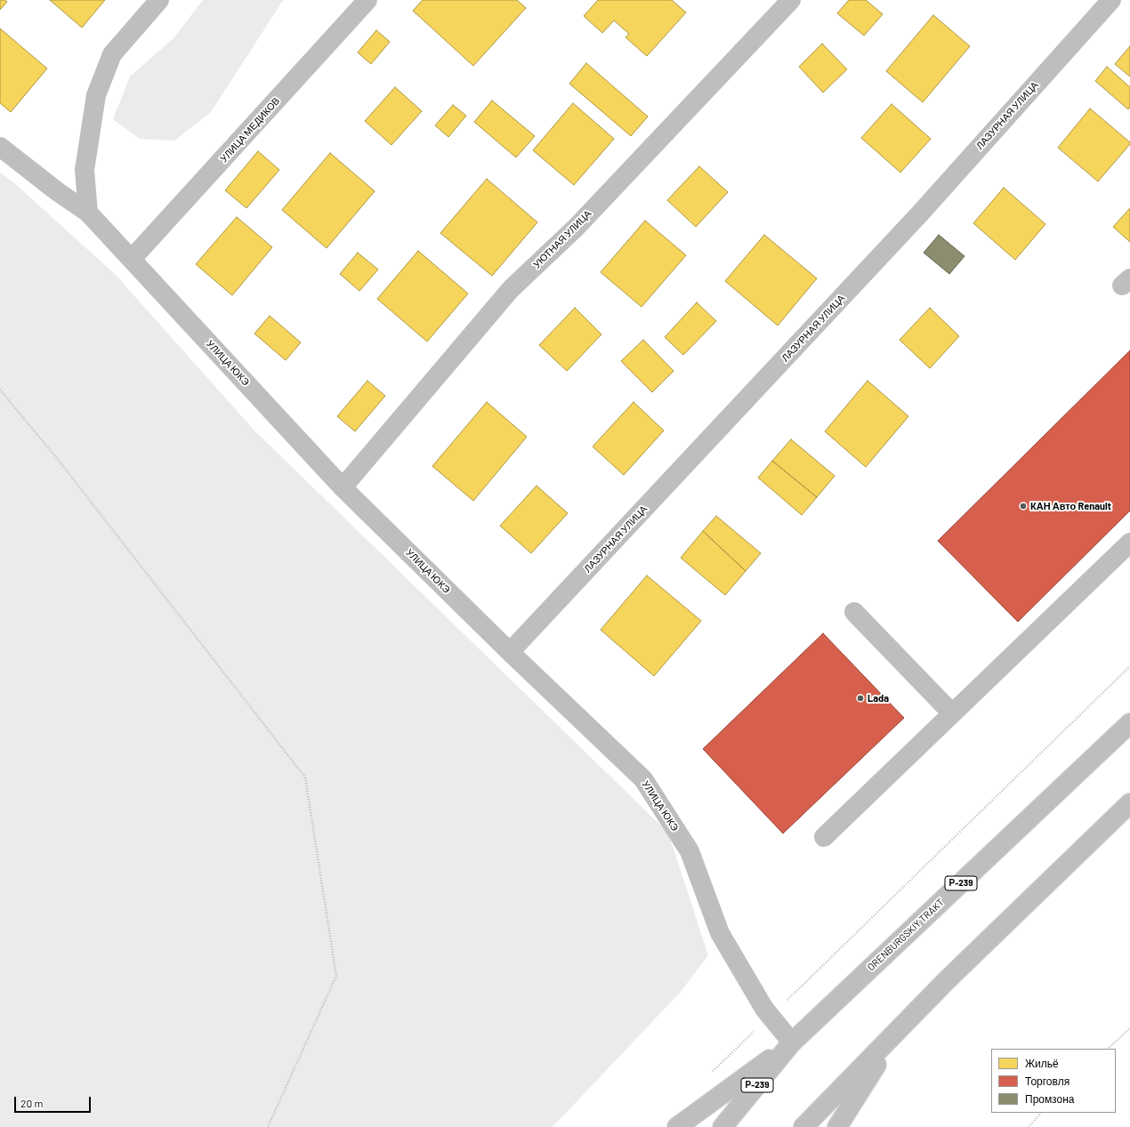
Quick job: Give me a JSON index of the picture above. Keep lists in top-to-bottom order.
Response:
{
  "streets": {
    "street": [
      "ЛАЗУРНАЯ УЛИЦА",
      "УЛИЦА МЕДИКОВ",
      "УЮТНАЯ УЛИЦА",
      "УЛИЦА ЮКЭ",
      "Р-239",
      "ORENBURGSKIY TRAKT"
    ]
  },
  "crossings": [
    ["ЛАЗУРНАЯ УЛИЦА", "УЛИЦА ЮКЭ"],
    ["УЛИЦА МЕДИКОВ", "УЛИЦА ЮКЭ"],
    ["УЮТНАЯ УЛИЦА", "УЛИЦА ЮКЭ"],
    ["УЛИЦА ЮКЭ", "ORENBURGSKIY TRAKT"]
  ],
  "places": ["КАН Авто Renault", "Lada"],
  "legend": ["Жильё", "Торговля", "Промзона"],
  "scale_bar": "20 m"
}
